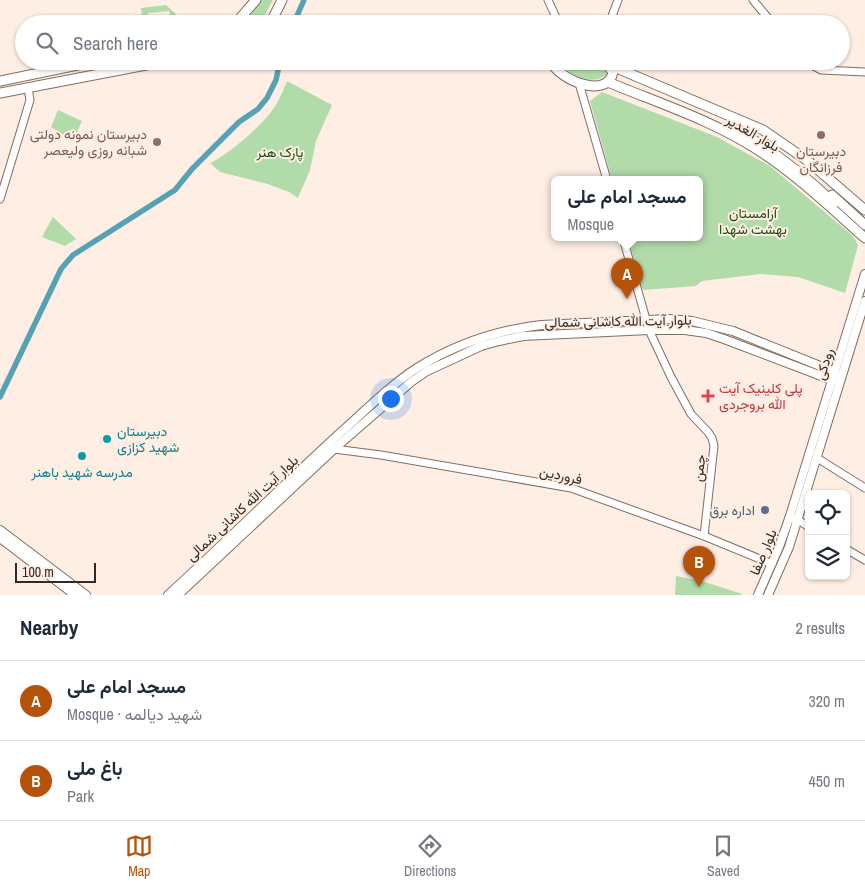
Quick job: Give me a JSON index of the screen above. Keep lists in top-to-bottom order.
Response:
{
  "streets": {
    "main road": [
      "بلوار الغدیر",
      "بلوار آیت الله کاشانی شمالی",
      "رودکی",
      "بلوار صفا"
    ],
    "street": ["چمن", "فروردین"]
  },
  "crossings": [
    ["بلوار آیت الله کاشانی شمالی", "رودکی"],
    ["بلوار آیت الله کاشانی شمالی", "چمن"],
    ["بلوار آیت الله کاشانی شمالی", "فروردین"],
    ["رودکی", "بلوار صفا"],
    ["چمن", "فروردین"],
    ["فروردین", "بلوار صفا"]
  ],
  "parks": ["پارک هنر", "آرامستان بهشت شهدا"],
  "places": {
    "other": [
      "دبیرستان فرزانگان",
      "دبیرستان نمونه دولتی شبانه روزی ولیعصر",
      "دبیرستان شهید کزازی",
      "مدرسه شهید باهنر",
      "اداره برق"
    ],
    "health": ["پلی کلینیک آیت الله بروجردی"]
  },
  "scale_bar": "100 m",
  "page": {
    "search": "Search here",
    "popup": ["مسجد امام علی", "Mosque"],
    "pins": ["A", "B"],
    "scale": "100 m",
    "heading": ["Nearby", "2 results"],
    "list": [
      {
        "mark": "A",
        "name": "مسجد امام علی",
        "note": "Mosque · شهید دیالمه",
        "value": "320 m"
      },
      {
        "mark": "B",
        "name": "باغ ملی",
        "note": "Park",
        "value": "450 m"
      }
    ],
    "nav": ["Map", "Directions", "Saved"]
  }
}
